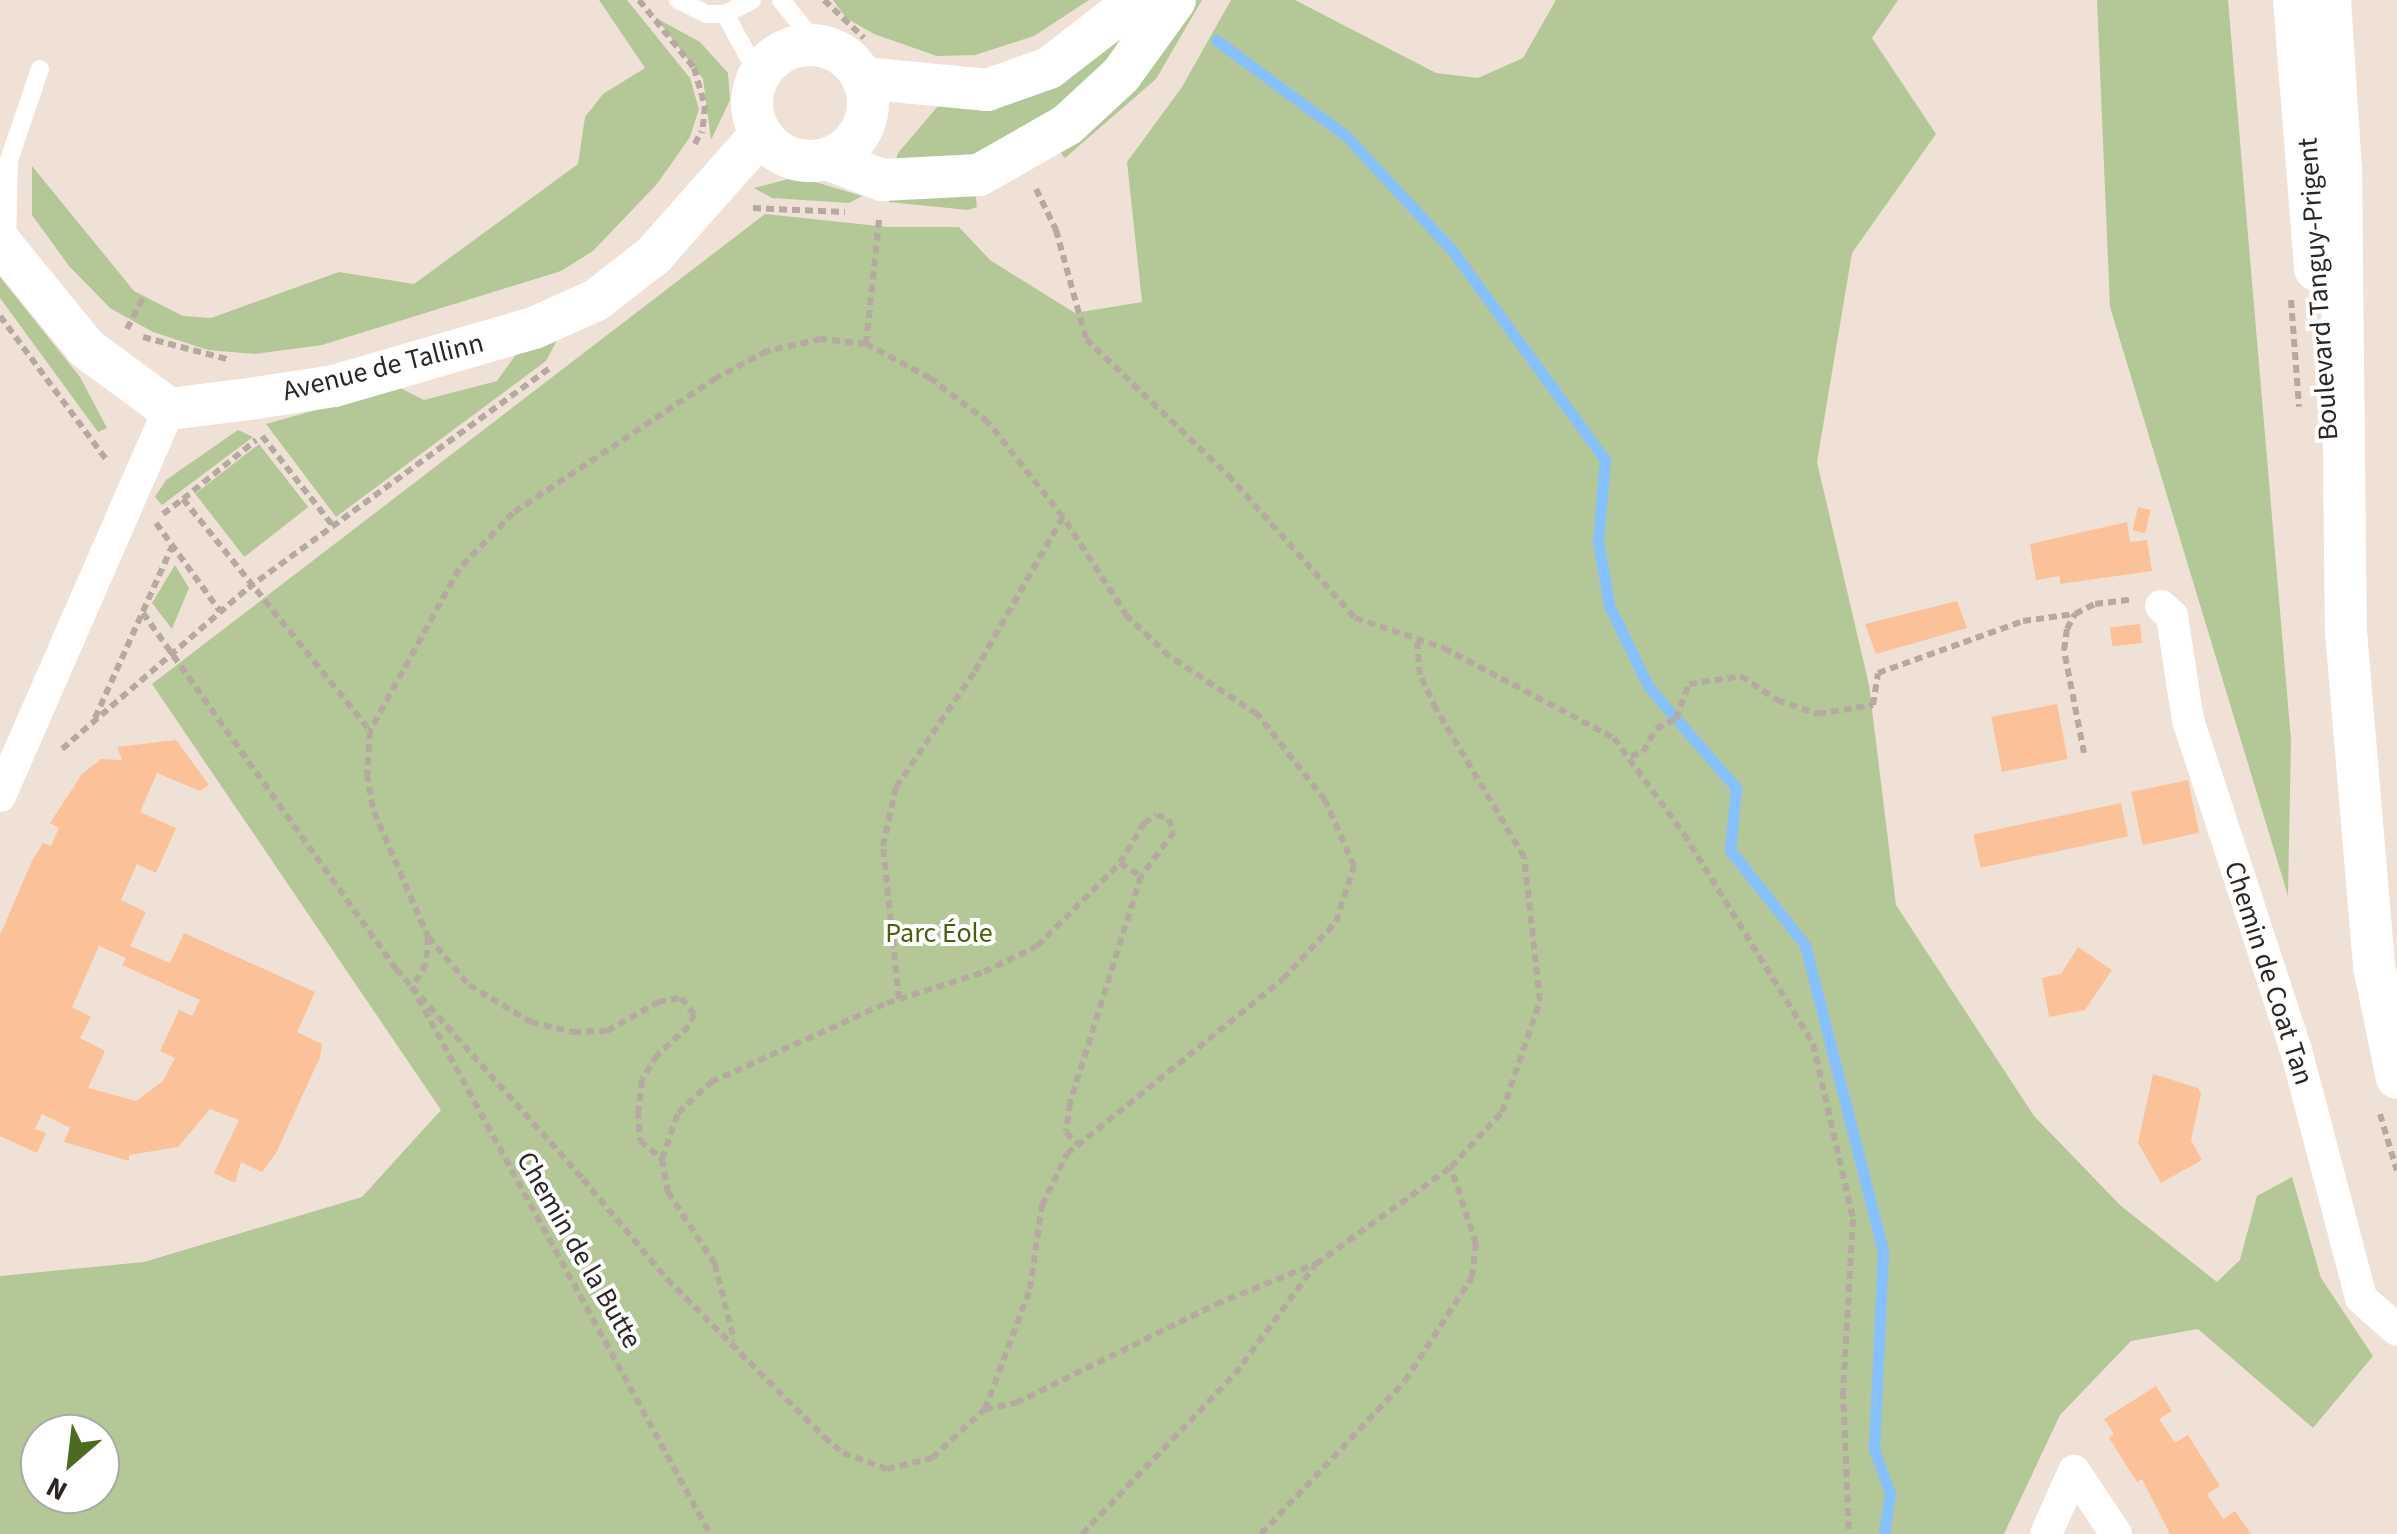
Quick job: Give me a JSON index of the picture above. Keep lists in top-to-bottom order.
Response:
{
  "streets": {
    "street": ["Boulevard Tanguy-Prigent", "Avenue de Tallinn", "Chemin de Coat Tan"],
    "path": ["Chemin de la Butte"]
  },
  "parks": ["Parc Éole"],
  "north": "bottom left"
}
